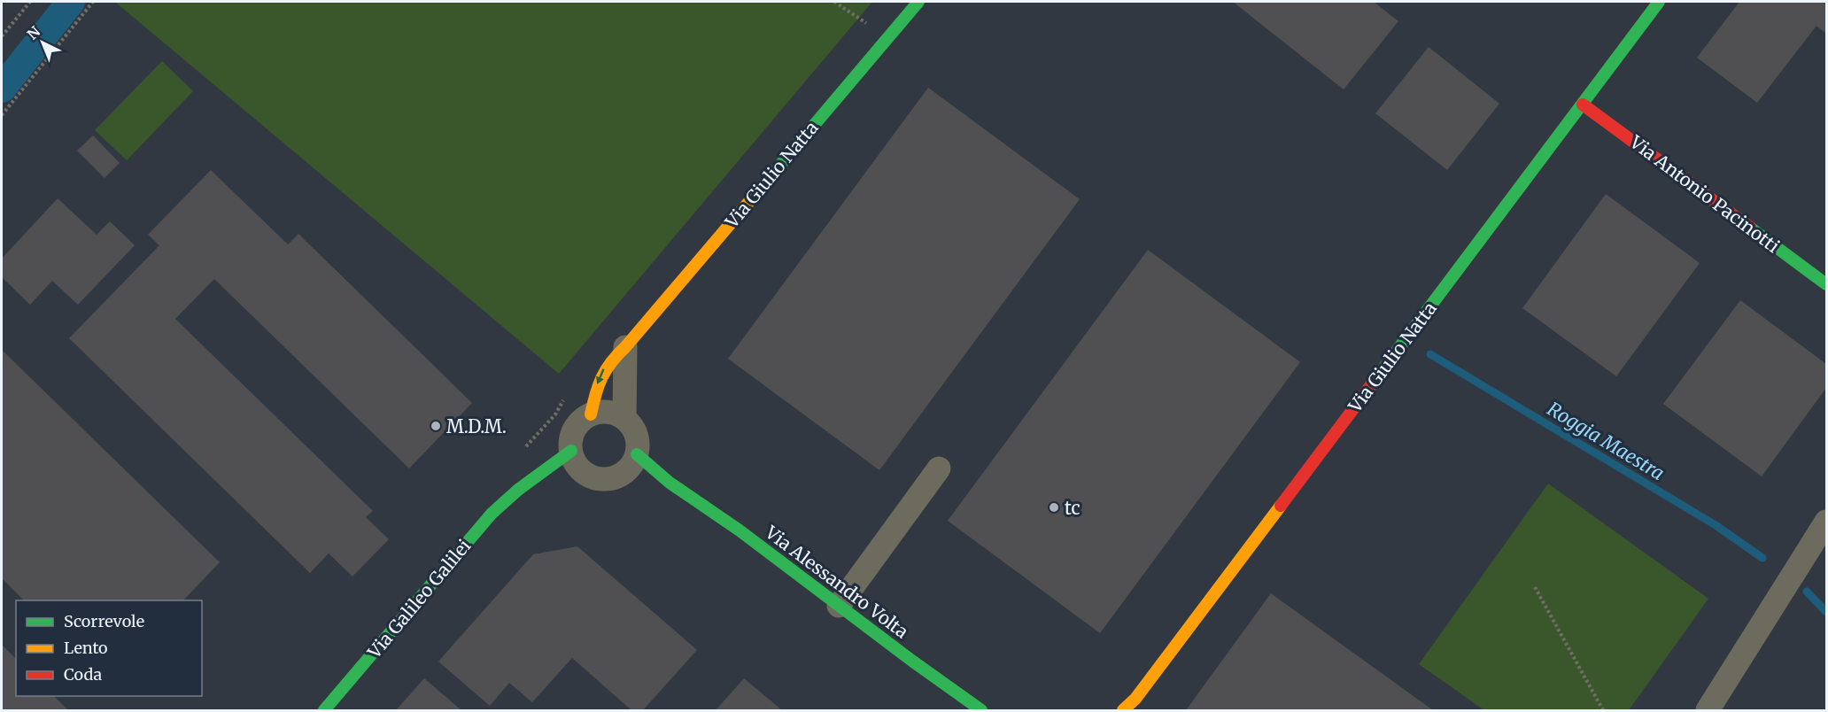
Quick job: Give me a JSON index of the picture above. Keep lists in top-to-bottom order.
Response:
{
  "streets": {
    "street": [
      "Via Giulio Natta",
      "Via Antonio Pacinotti",
      "Via Alessandro Volta",
      "Via Galileo Galilei"
    ]
  },
  "crossings": [
    ["Via Giulio Natta", "Via Antonio Pacinotti"],
    ["Via Giulio Natta", "Via Galileo Galilei"]
  ],
  "water": ["Roggia Maestra"],
  "places": ["M.D.M.", "tc"],
  "legend": ["Scorrevole", "Lento", "Coda"],
  "north": "top left"
}
